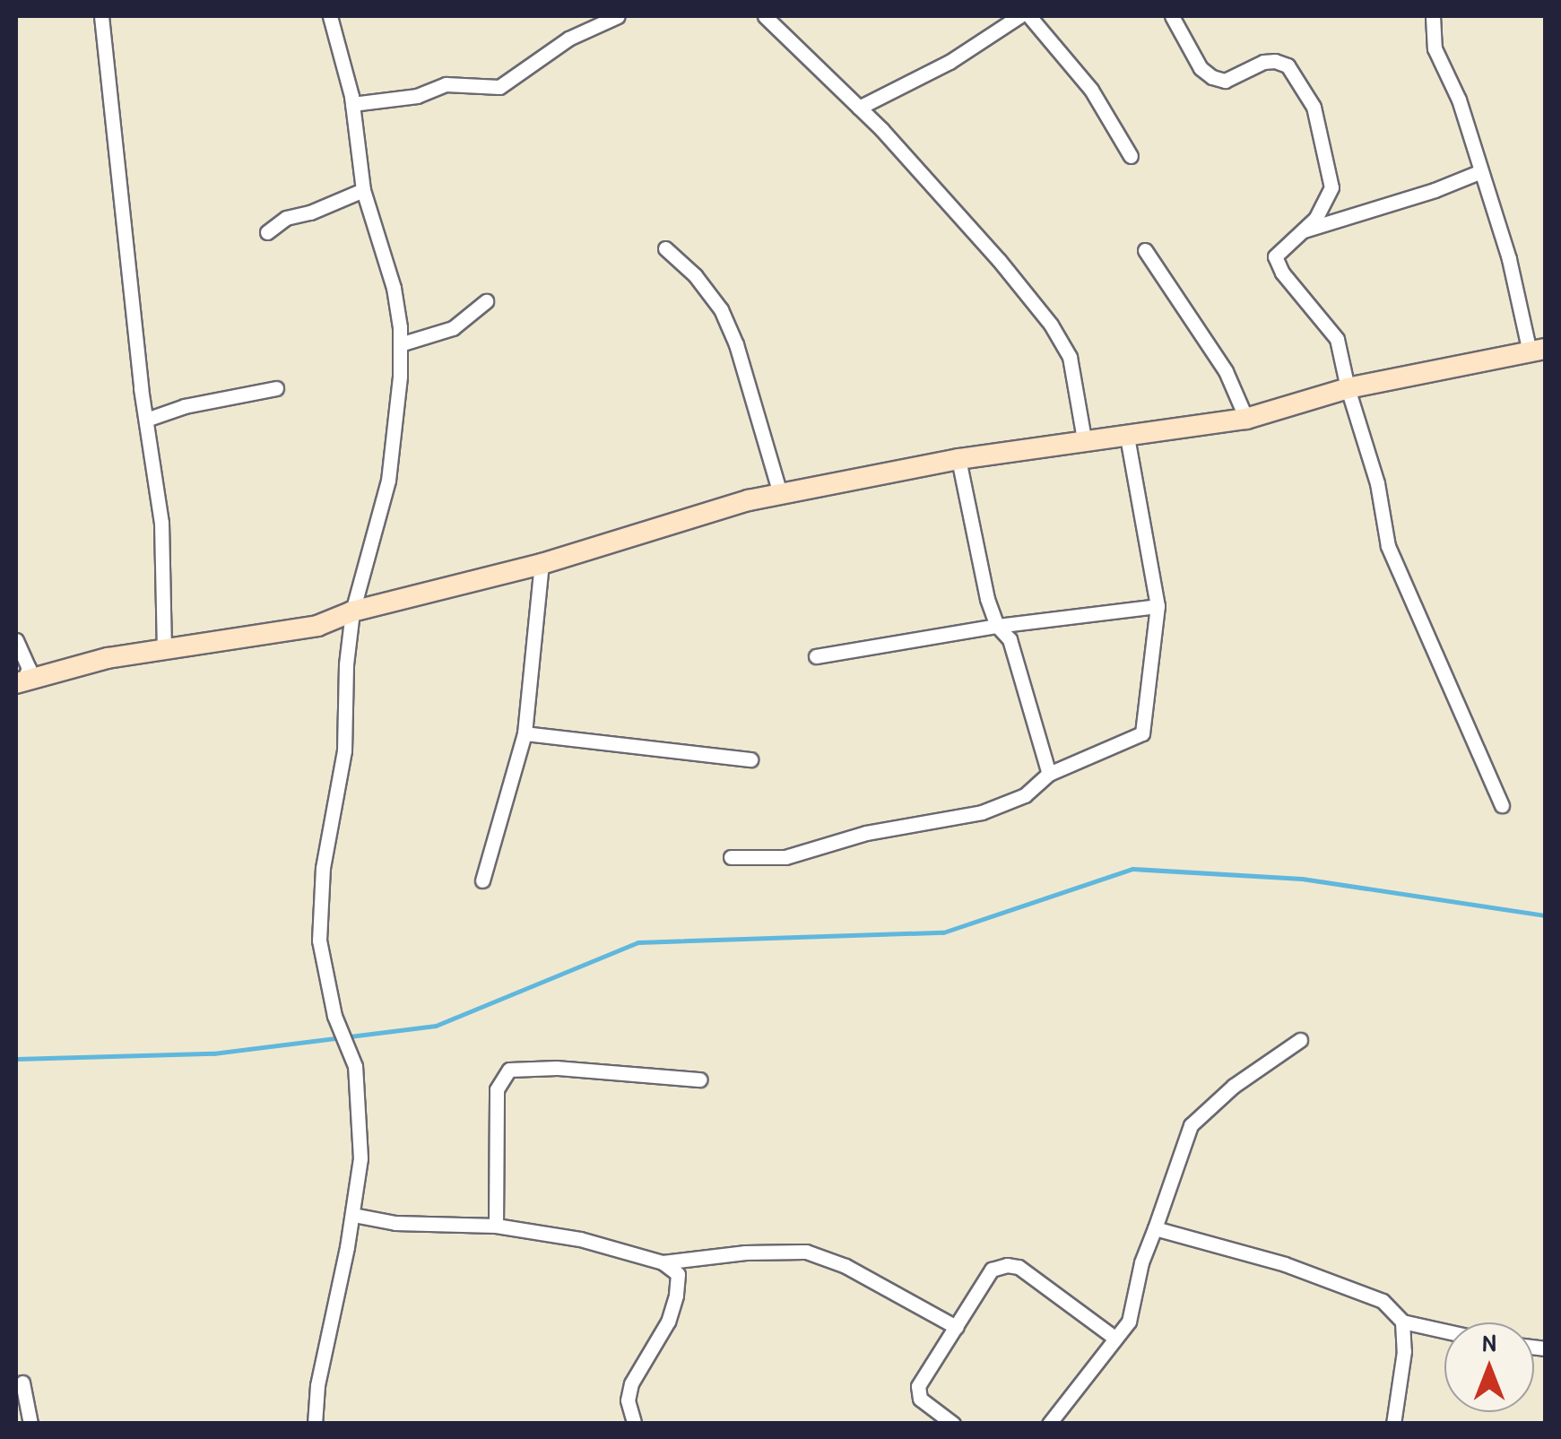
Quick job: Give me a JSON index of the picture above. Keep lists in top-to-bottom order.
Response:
{
  "north": "top"
}
